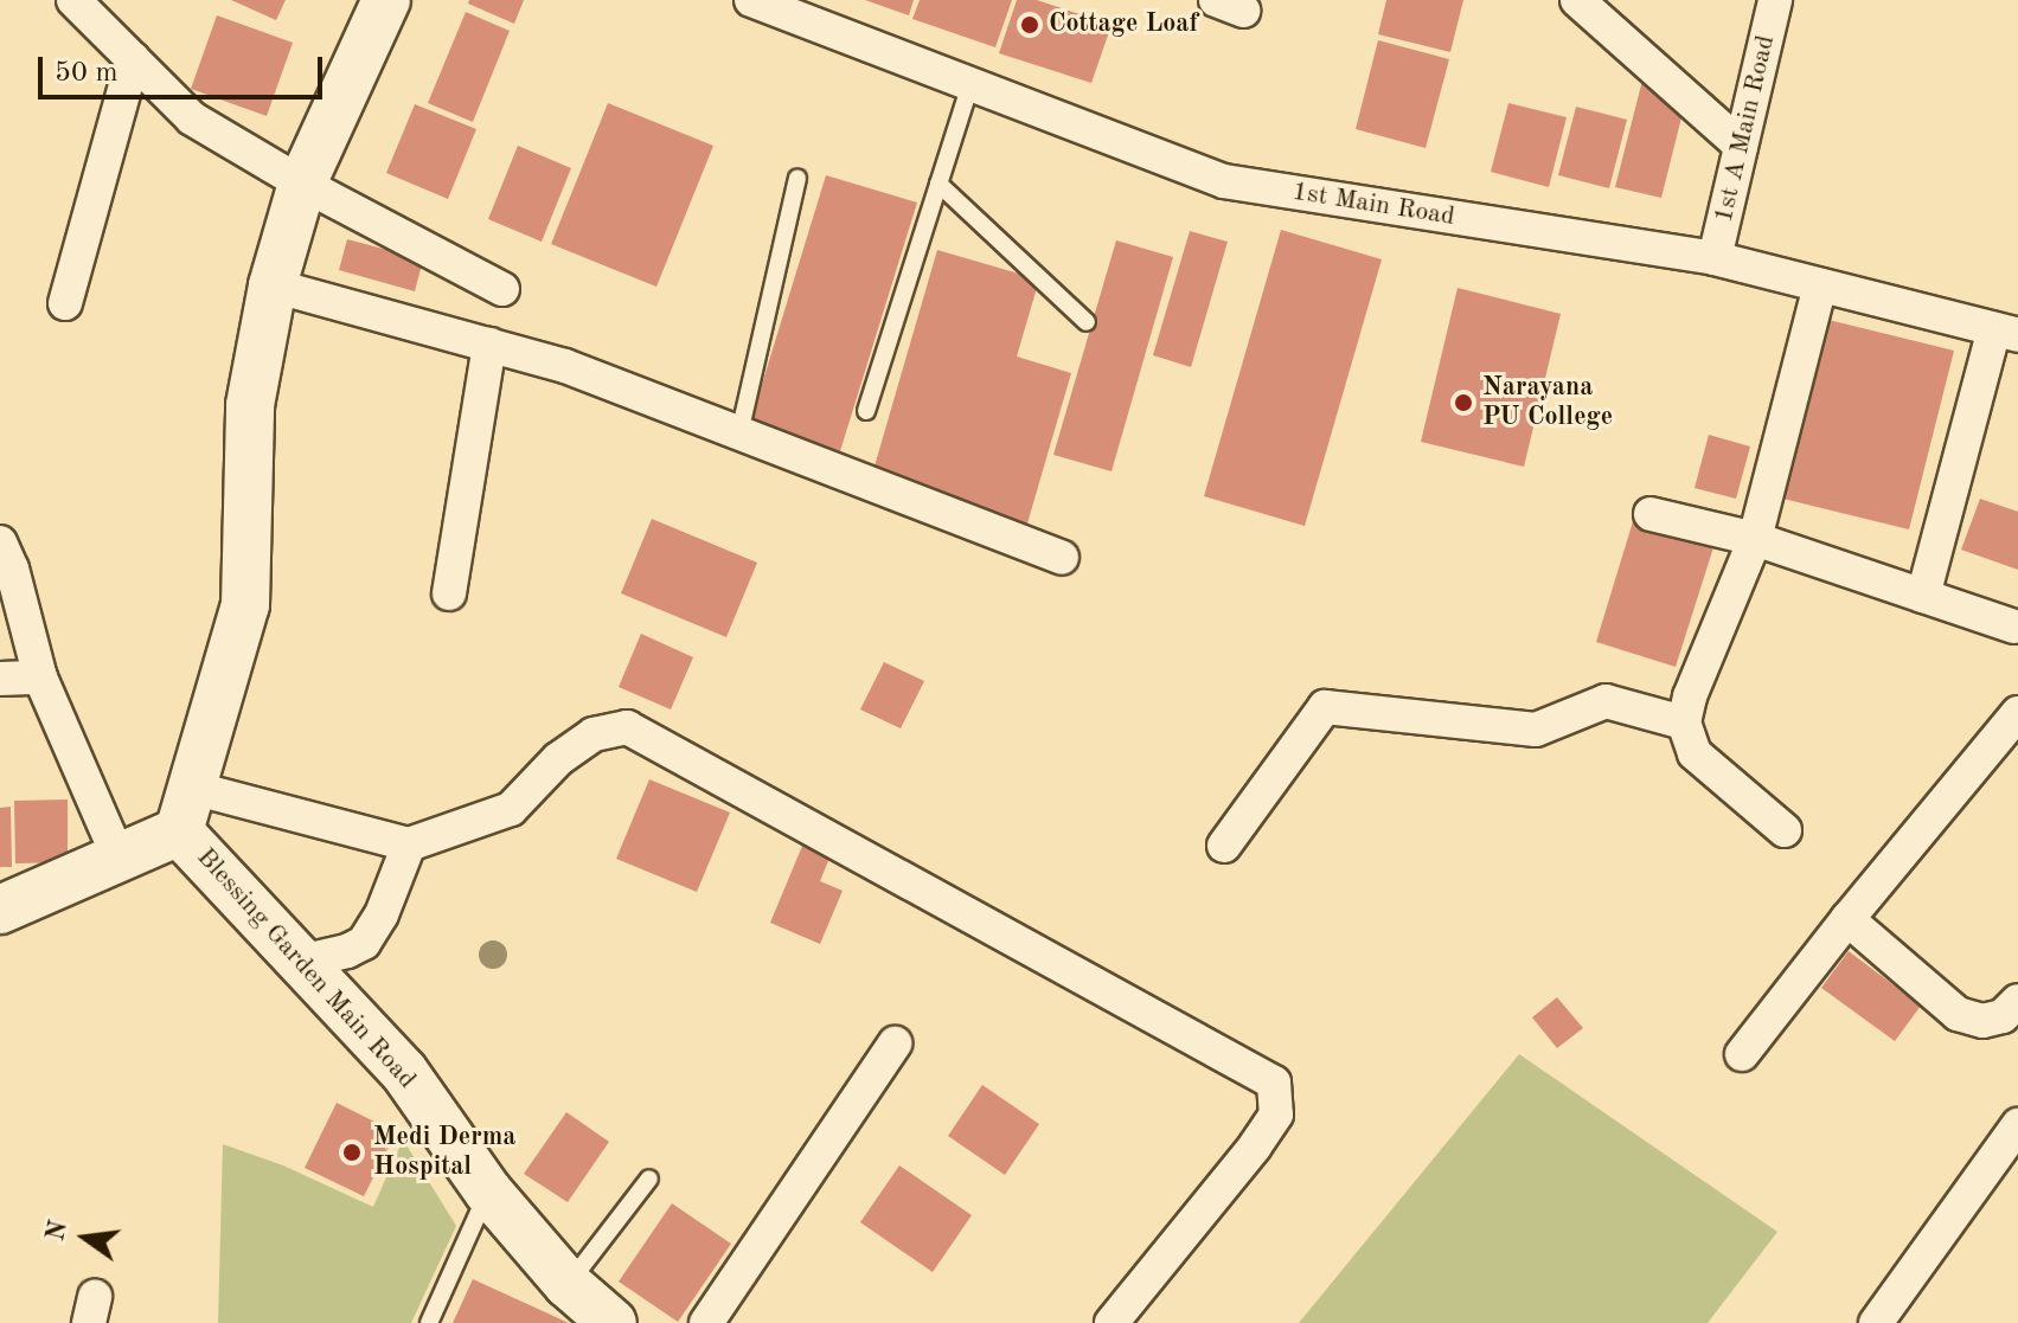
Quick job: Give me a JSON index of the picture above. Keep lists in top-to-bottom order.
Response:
{
  "streets": {
    "main road": ["Blessing Garden Main Road"],
    "street": ["1st A Main Road", "1st Main Road"]
  },
  "crossings": [
    ["1st A Main Road", "1st Main Road"]
  ],
  "places": ["Cottage Loaf", "Narayana PU College", "Medi Derma Hospital"],
  "scale_bar": "50 m",
  "north": "left"
}
